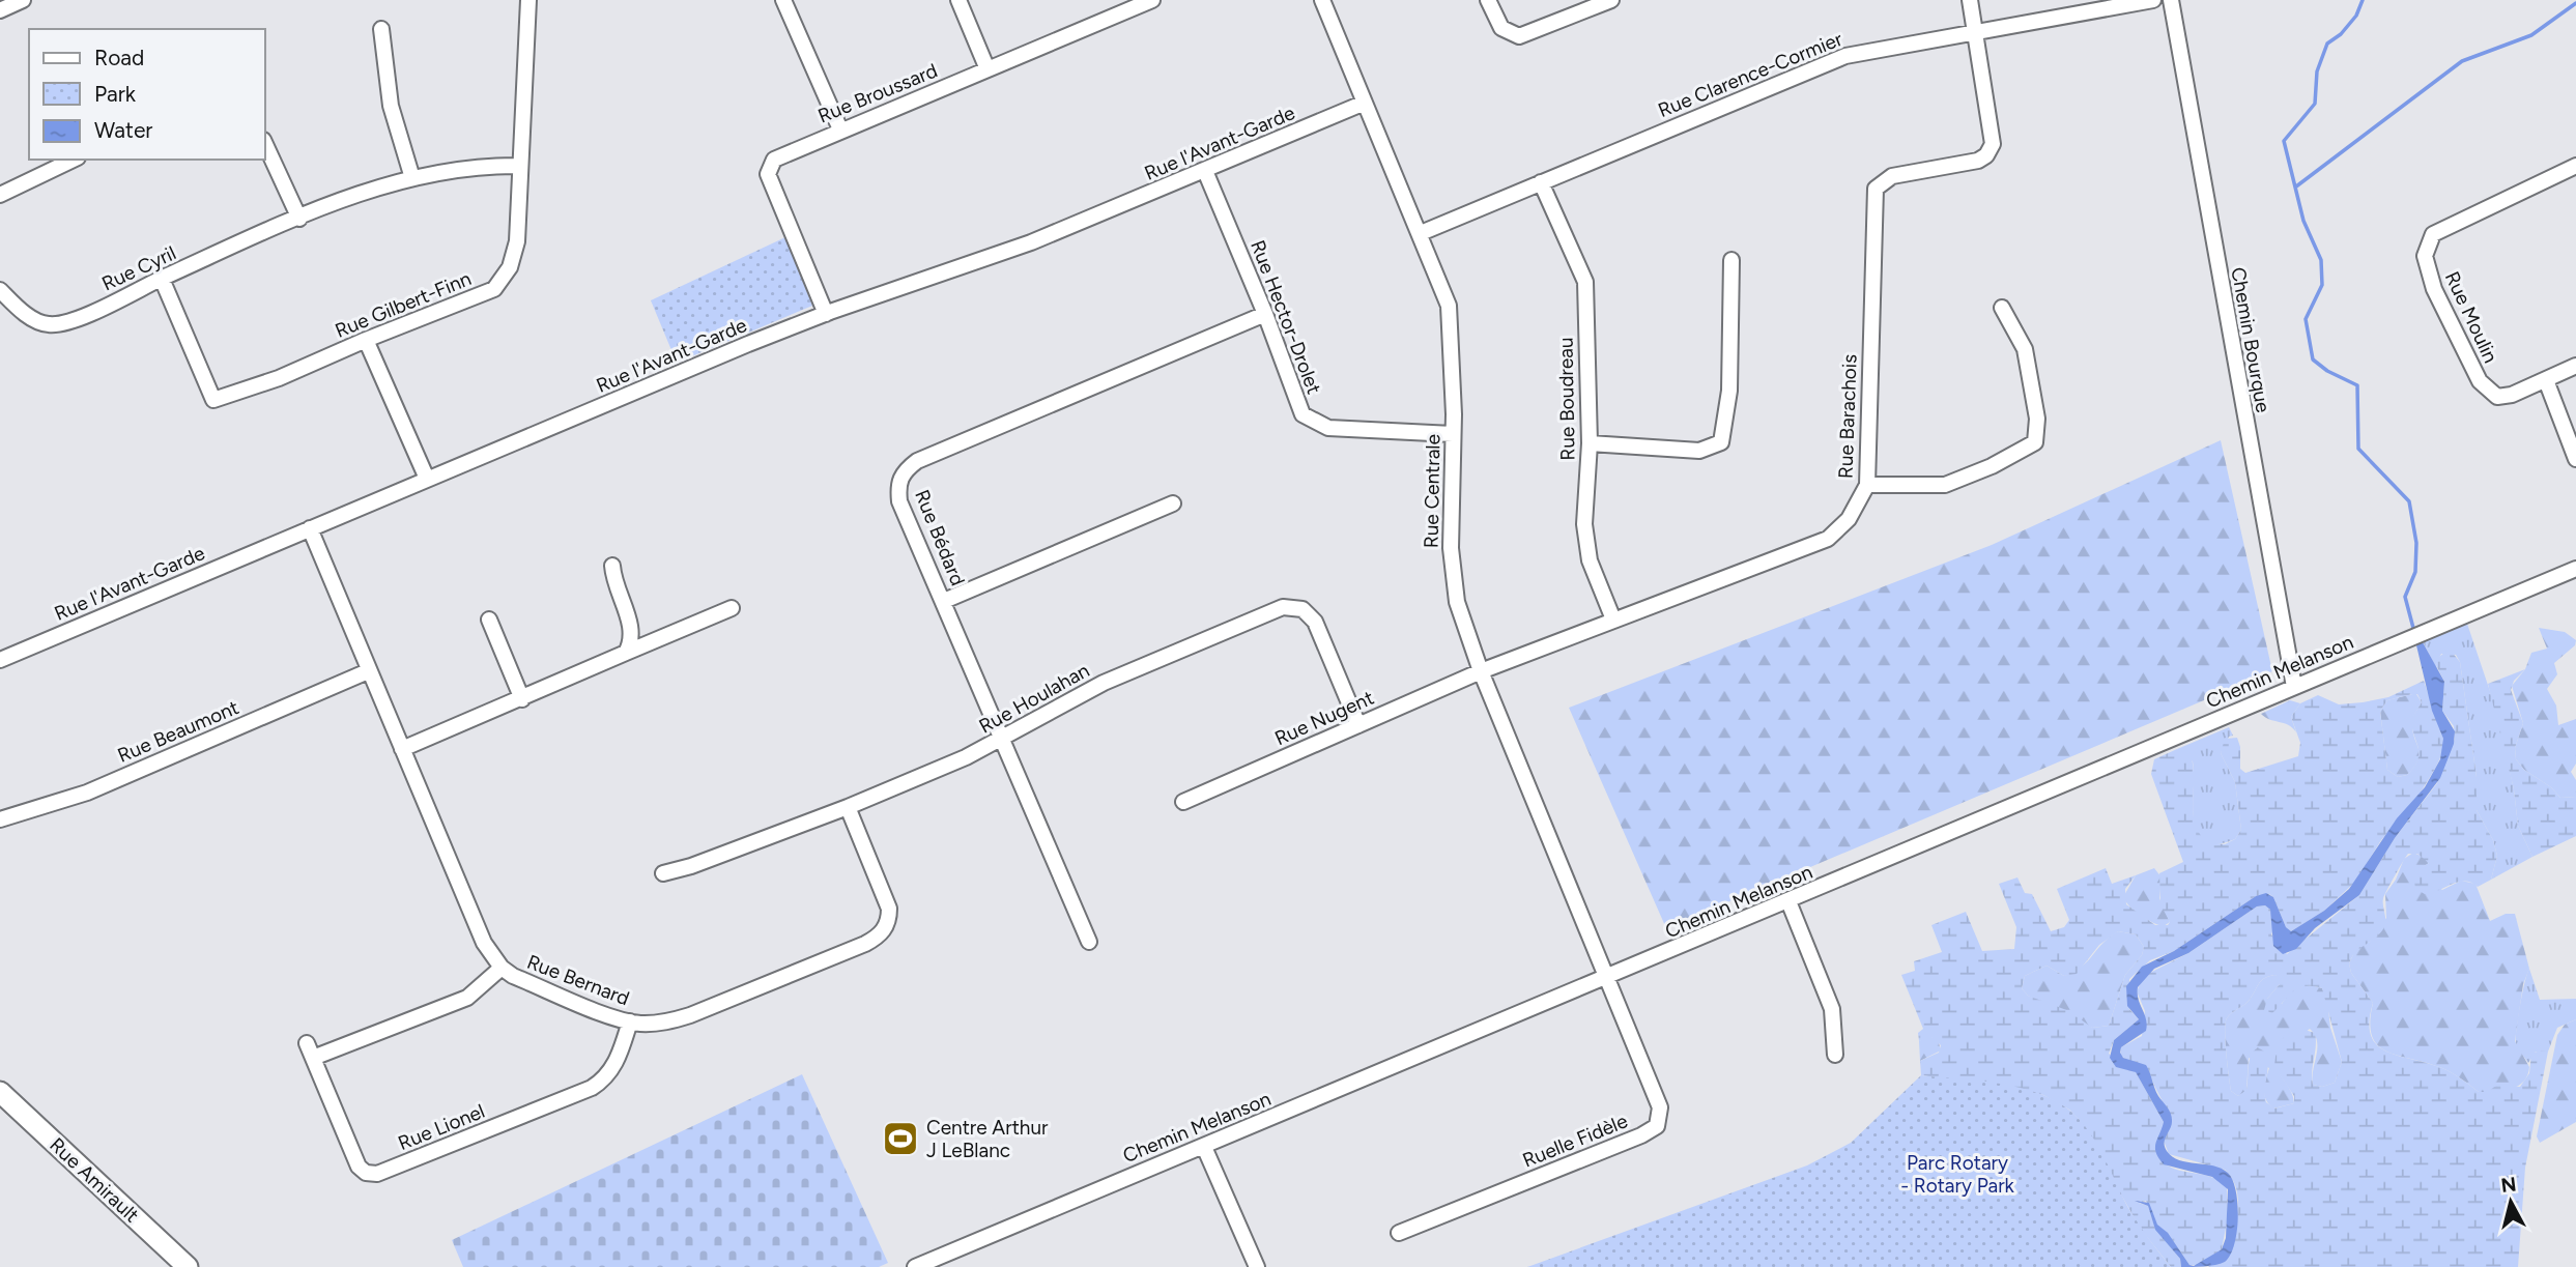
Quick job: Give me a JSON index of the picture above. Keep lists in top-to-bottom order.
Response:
{
  "streets": {
    "main road": ["Rue Amirault"],
    "street": [
      "Rue Clarence-Cormier",
      "Rue Broussard",
      "Rue l'Avant-Garde",
      "Rue Cyril",
      "Rue Gilbert-Finn",
      "Rue Hector-Drolet",
      "Rue Moulin",
      "Chemin Bourque",
      "Rue Boudreau",
      "Rue Barachois",
      "Rue Centrale",
      "Rue Bédard",
      "Chemin Melanson",
      "Rue Houlahan",
      "Rue Nugent",
      "Rue Beaumont",
      "Rue Bernard",
      "Rue Lionel",
      "Ruelle Fidèle"
    ]
  },
  "crossings": [
    ["Rue Clarence-Cormier", "Rue Boudreau"],
    ["Rue Clarence-Cormier", "Rue Barachois"],
    ["Rue Clarence-Cormier", "Rue Centrale"],
    ["Rue Broussard", "Rue l'Avant-Garde"],
    ["Rue l'Avant-Garde", "Rue Hector-Drolet"],
    ["Rue l'Avant-Garde", "Rue Centrale"],
    ["Rue l'Avant-Garde", "Rue Bernard"],
    ["Rue Cyril", "Rue Gilbert-Finn"],
    ["Rue Hector-Drolet", "Rue Centrale"],
    ["Rue Hector-Drolet", "Rue Bédard"],
    ["Chemin Bourque", "Chemin Melanson"],
    ["Rue Boudreau", "Rue Barachois"],
    ["Rue Barachois", "Rue Centrale"],
    ["Rue Barachois", "Rue Nugent"],
    ["Rue Centrale", "Chemin Melanson"],
    ["Rue Centrale", "Rue Nugent"],
    ["Rue Centrale", "Ruelle Fidèle"],
    ["Rue Bédard", "Rue Houlahan"],
    ["Chemin Melanson", "Ruelle Fidèle"],
    ["Rue Houlahan", "Rue Nugent"],
    ["Rue Houlahan", "Rue Bernard"],
    ["Rue Beaumont", "Rue Bernard"],
    ["Rue Bernard", "Rue Lionel"]
  ],
  "parks": ["Parc Rotary - Rotary Park"],
  "places": {
    "sports": ["Centre Arthur J LeBlanc"]
  },
  "legend": ["Road", "Park", "Water"],
  "north": "top"
}
